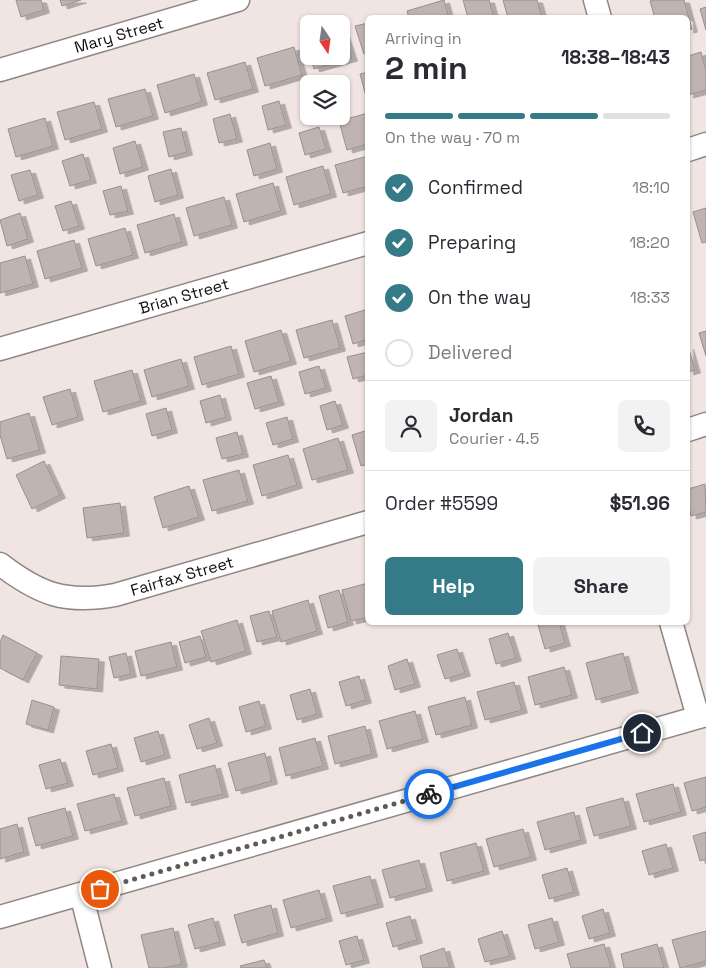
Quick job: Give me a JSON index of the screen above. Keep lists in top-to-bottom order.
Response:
{
  "streets": {
    "street": ["Mary Street", "Brian Street", "Fairfax Street"]
  },
  "north": "bottom",
  "page": {
    "heading": ["2 min", "Arriving in", "18:38–18:43"],
    "panel": [
      "Jordan",
      "Courier · 4.5",
      "Order #5599",
      "$51.96"
    ],
    "bar": "On the way · 70 m",
    "list": [
      ["Confirmed", "18:10"],
      ["Preparing", "18:20"],
      ["On the way", "18:33"],
      "Delivered"
    ],
    "buttons": ["Help", "Share"]
  }
}
